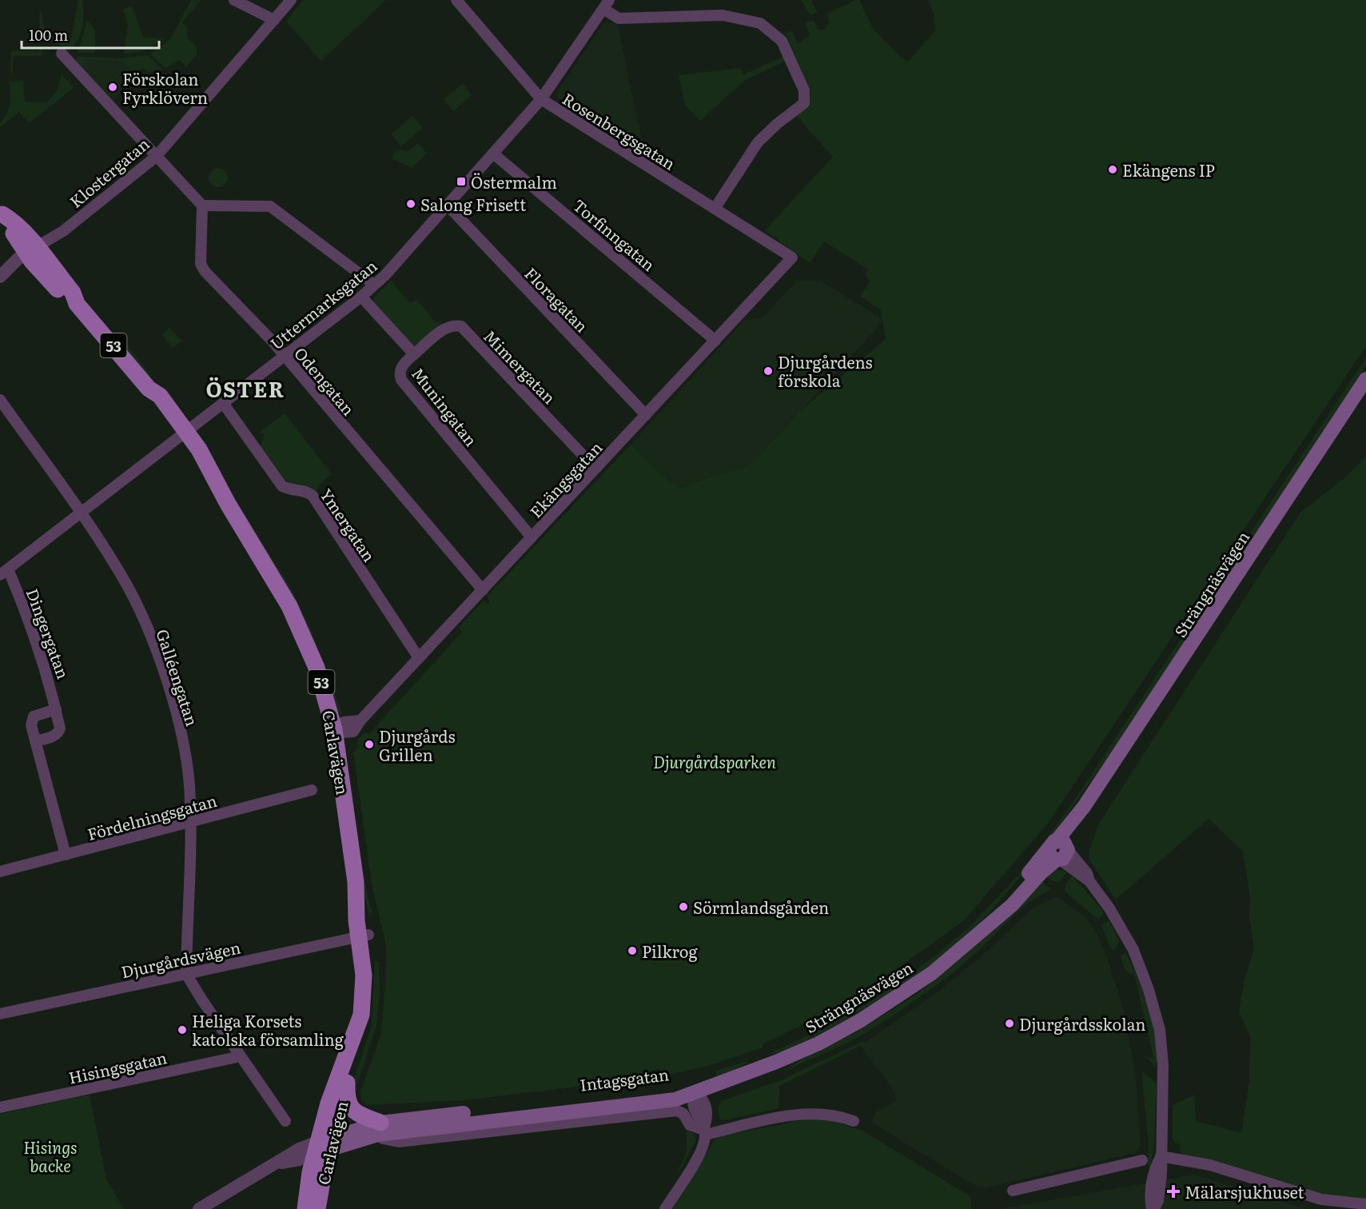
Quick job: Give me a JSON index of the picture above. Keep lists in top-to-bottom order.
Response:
{
  "streets": {
    "main road": [
      "53",
      "Strängnäsvägen",
      "Carlavägen",
      "Intagsgatan"
    ],
    "street": [
      "Rosenbergsgatan",
      "Klostergatan",
      "Torfinngatan",
      "Floragatan",
      "Uttermarksgatan",
      "Mimergatan",
      "Odengatan",
      "Muningatan",
      "Ekängsgatan",
      "Ymergatan",
      "Dingergatan",
      "Galléengatan",
      "Fördelningsgatan",
      "Djurgårdsvägen",
      "Hisingsgatan"
    ]
  },
  "crossings": [
    ["Rosenbergsgatan", "Uttermarksgatan"],
    ["Rosenbergsgatan", "Ekängsgatan"],
    ["Klostergatan", "Carlavägen"],
    ["Torfinngatan", "Uttermarksgatan"],
    ["Torfinngatan", "Ekängsgatan"],
    ["Floragatan", "Uttermarksgatan"],
    ["Floragatan", "Ekängsgatan"],
    ["Uttermarksgatan", "Odengatan"],
    ["Uttermarksgatan", "Muningatan"],
    ["Uttermarksgatan", "Ymergatan"],
    ["Uttermarksgatan", "Dingergatan"],
    ["Uttermarksgatan", "Galléengatan"],
    ["Uttermarksgatan", "Carlavägen"],
    ["Mimergatan", "Muningatan"],
    ["Mimergatan", "Ekängsgatan"],
    ["Odengatan", "Ekängsgatan"],
    ["Muningatan", "Ekängsgatan"],
    ["Ekängsgatan", "Ymergatan"],
    ["Ekängsgatan", "Carlavägen"],
    ["Strängnäsvägen", "Intagsgatan"],
    ["Galléengatan", "Fördelningsgatan"],
    ["Galléengatan", "Djurgårdsvägen"],
    ["Carlavägen", "Djurgårdsvägen"],
    ["Carlavägen", "Intagsgatan"]
  ],
  "districts": ["ÖSTER"],
  "parks": ["Djurgårdsparken", "Hisings backe"],
  "places": {
    "other": [
      "Förskolan Fyrklövern",
      "Ekängens IP",
      "Salong Frisett",
      "Djurgårdens förskola",
      "Djurgårds Grillen",
      "Sörmlandsgården",
      "Pilkrog",
      "Djurgårdsskolan",
      "Heliga Korsets katolska församling"
    ],
    "transit": ["Östermalm"],
    "health": ["Mälarsjukhuset"]
  },
  "scale_bar": "100 m"
}
